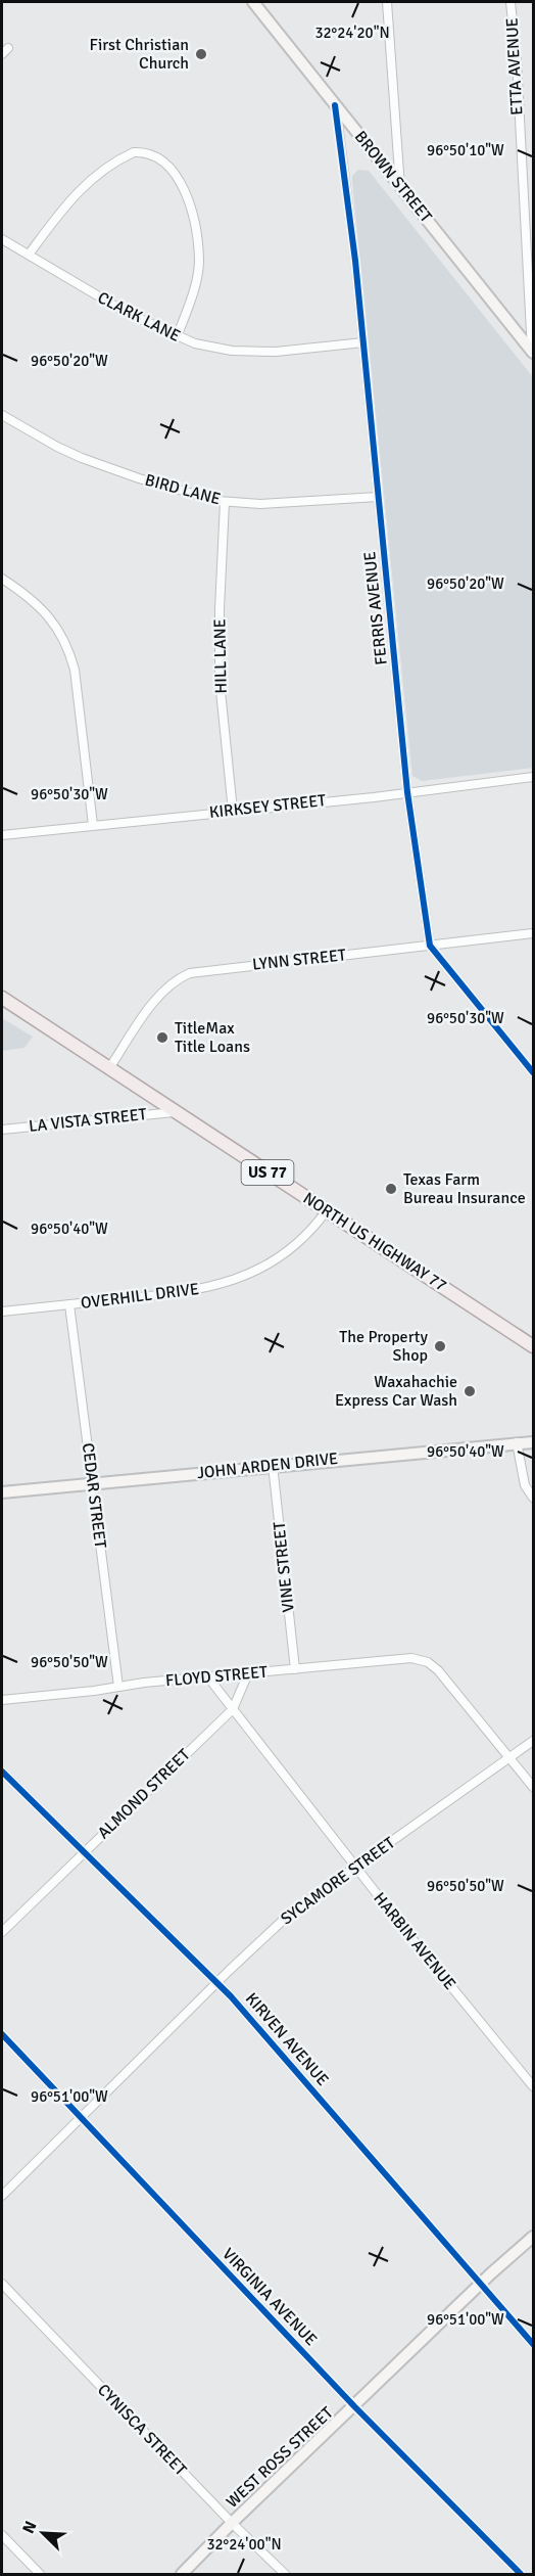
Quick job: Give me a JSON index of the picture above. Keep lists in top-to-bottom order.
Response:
{
  "streets": {
    "main road": ["US 77", "NORTH US HIGHWAY 77"],
    "street": [
      "ETTA AVENUE",
      "BROWN STREET",
      "CLARK LANE",
      "BIRD LANE",
      "FERRIS AVENUE",
      "HILL LANE",
      "KIRKSEY STREET",
      "LYNN STREET",
      "LA VISTA STREET",
      "OVERHILL DRIVE",
      "JOHN ARDEN DRIVE",
      "CEDAR STREET",
      "VINE STREET",
      "FLOYD STREET",
      "ALMOND STREET",
      "SYCAMORE STREET",
      "HARBIN AVENUE",
      "KIRVEN AVENUE",
      "VIRGINIA AVENUE",
      "CYNISCA STREET",
      "WEST ROSS STREET"
    ]
  },
  "crossings": [
    ["ETTA AVENUE", "BROWN STREET"],
    ["BROWN STREET", "FERRIS AVENUE"],
    ["CLARK LANE", "FERRIS AVENUE"],
    ["BIRD LANE", "FERRIS AVENUE"],
    ["BIRD LANE", "HILL LANE"],
    ["FERRIS AVENUE", "KIRKSEY STREET"],
    ["FERRIS AVENUE", "LYNN STREET"],
    ["HILL LANE", "KIRKSEY STREET"],
    ["LYNN STREET", "NORTH US HIGHWAY 77"],
    ["LA VISTA STREET", "NORTH US HIGHWAY 77"],
    ["NORTH US HIGHWAY 77", "OVERHILL DRIVE"],
    ["OVERHILL DRIVE", "CEDAR STREET"],
    ["JOHN ARDEN DRIVE", "CEDAR STREET"],
    ["JOHN ARDEN DRIVE", "VINE STREET"],
    ["CEDAR STREET", "FLOYD STREET"],
    ["VINE STREET", "FLOYD STREET"],
    ["FLOYD STREET", "ALMOND STREET"],
    ["FLOYD STREET", "SYCAMORE STREET"],
    ["FLOYD STREET", "HARBIN AVENUE"],
    ["ALMOND STREET", "HARBIN AVENUE"],
    ["ALMOND STREET", "KIRVEN AVENUE"],
    ["SYCAMORE STREET", "HARBIN AVENUE"],
    ["SYCAMORE STREET", "KIRVEN AVENUE"],
    ["SYCAMORE STREET", "VIRGINIA AVENUE"],
    ["KIRVEN AVENUE", "WEST ROSS STREET"],
    ["VIRGINIA AVENUE", "WEST ROSS STREET"],
    ["CYNISCA STREET", "WEST ROSS STREET"]
  ],
  "places": [
    "First Christian Church",
    "TitleMax Title Loans",
    "Texas Farm Bureau Insurance",
    "The Property Shop",
    "Waxahachie Express Car Wash"
  ],
  "north": "top left",
  "coordinates": [
    "32°24'20\"N",
    "96°50'10\"W",
    "96°50'20\"W",
    "96°50'30\"W",
    "96°50'40\"W",
    "96°50'50\"W",
    "96°51'00\"W",
    "32°24'00\"N"
  ]
}
